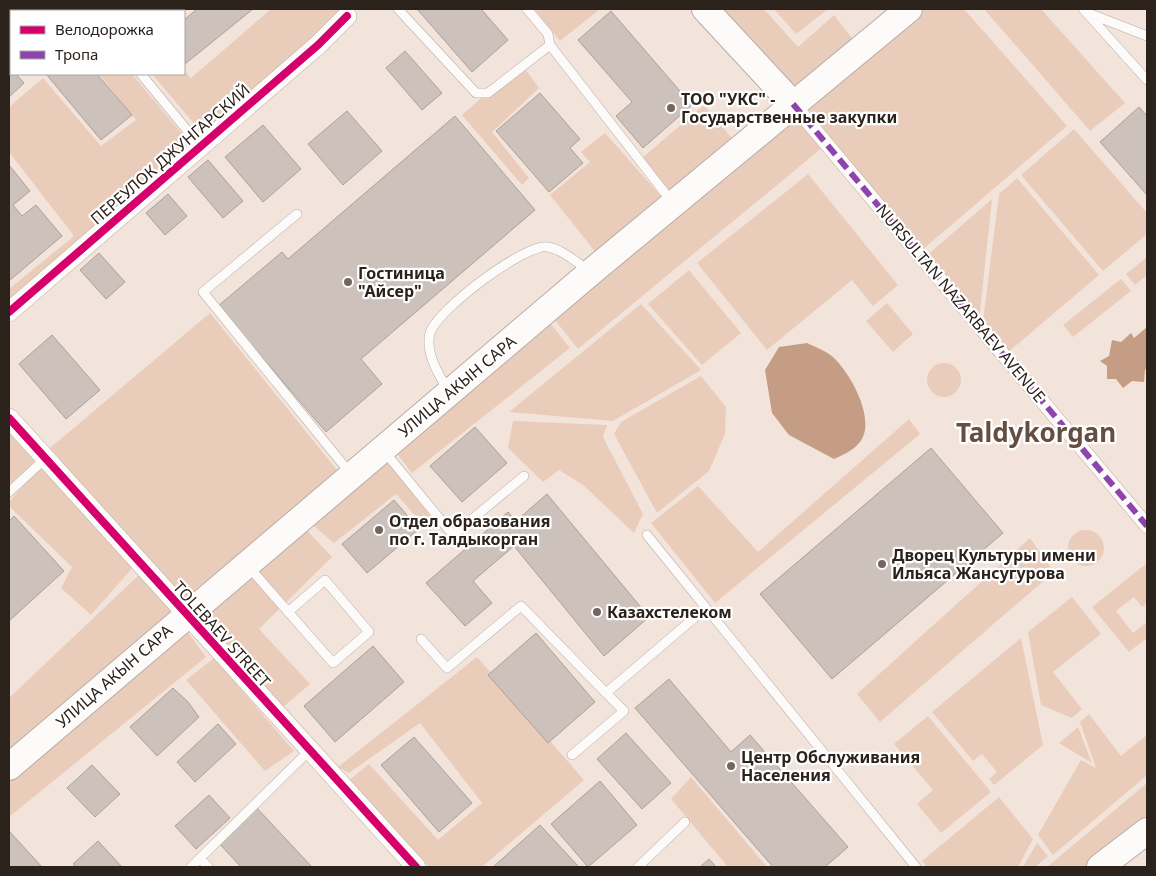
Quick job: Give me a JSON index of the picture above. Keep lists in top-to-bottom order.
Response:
{
  "streets": {
    "main road": ["УЛИЦА АКЫН САРА"],
    "street": ["ПЕРЕУЛОК ДЖУНГАРСКИЙ", "NURSULTAN NAZARBAEV AVENUE", "TOLEBAEV STREET"]
  },
  "crossings": [
    ["NURSULTAN NAZARBAEV AVENUE", "УЛИЦА АКЫН САРА"],
    ["УЛИЦА АКЫН САРА", "TOLEBAEV STREET"]
  ],
  "districts": ["Taldykorgan"],
  "places": [
    "ТОО \"УКС\" - Государственные закупки",
    "Гостиница \"Айсер\"",
    "Отдел образования по г. Талдыкорган",
    "Дворец Культуры имени Ильяса Жансугурова",
    "Казахстелеком",
    "Центр Обслуживания Населения"
  ],
  "legend": ["Велодорожка", "Тропа"]
}
